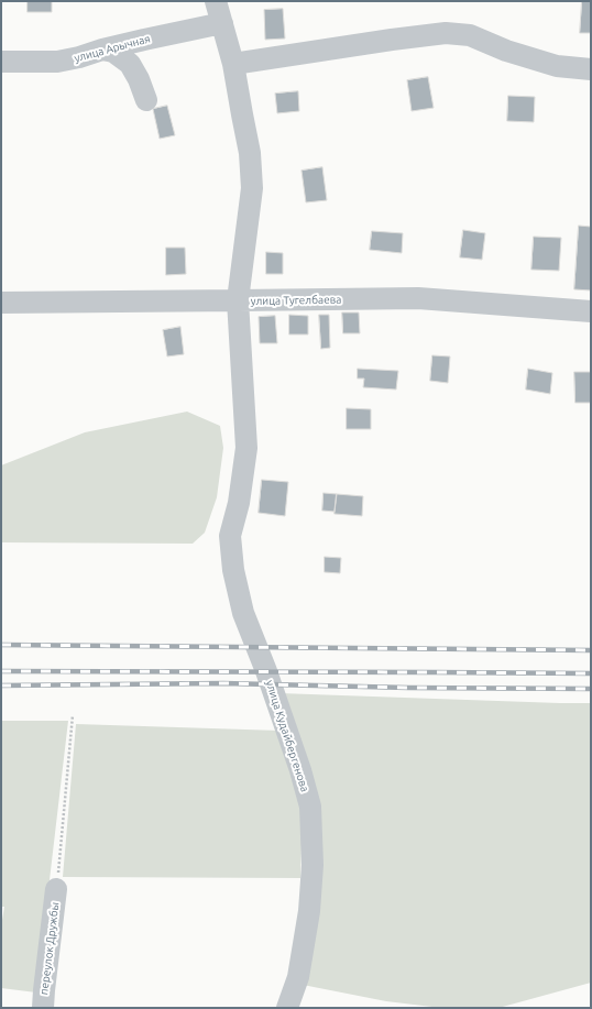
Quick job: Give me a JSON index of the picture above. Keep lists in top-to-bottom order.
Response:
{
  "streets": {
    "street": [
      "улица Арычная",
      "улица Тугелбаева",
      "улица Кудайбергенова",
      "переулок Дружбы"
    ]
  },
  "crossings": [
    ["улица Арычная", "улица Кудайбергенова"],
    ["улица Тугелбаева", "улица Кудайбергенова"]
  ]
}
